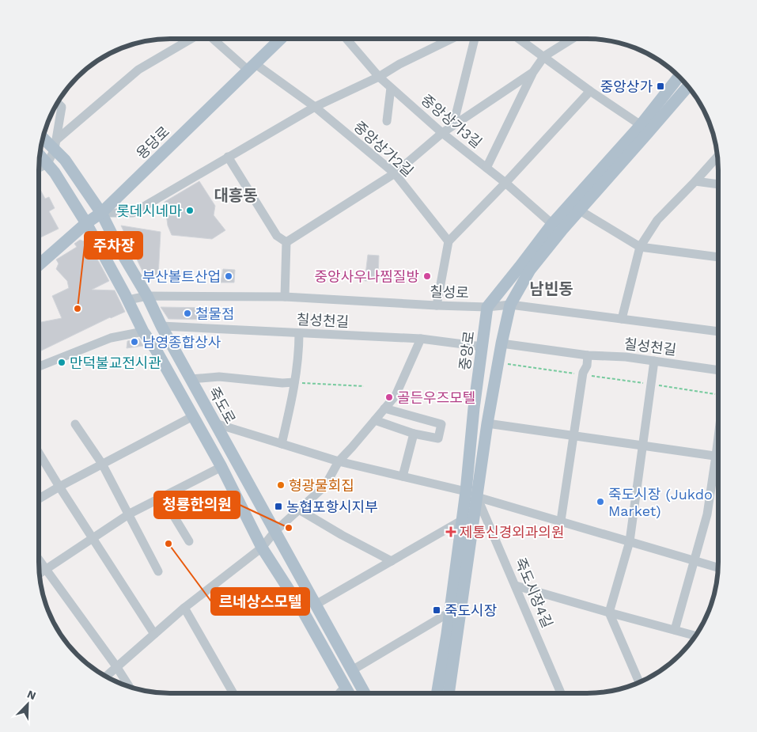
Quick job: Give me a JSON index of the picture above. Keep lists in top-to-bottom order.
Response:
{
  "streets": {
    "main road": ["용당로", "중앙로", "죽도로"],
    "street": [
      "중앙상가3길",
      "중앙상가2길",
      "칠성로",
      "칠성천길",
      "죽도시장4길"
    ]
  },
  "crossings": [
    ["용당로", "중앙상가2길"],
    ["용당로", "죽도로"],
    ["칠성로", "중앙로"],
    ["칠성로", "죽도로"],
    ["칠성천길", "중앙로"],
    ["칠성천길", "죽도로"]
  ],
  "districts": ["대흥동", "남빈동"],
  "places": {
    "transit": ["중앙상가", "농협포항시지부", "죽도시장"],
    "other": [
      "롯데시네마",
      "부산볼트산업",
      "중앙사우나찜질방",
      "주차장",
      "철물점",
      "남영종합상사",
      "만덕불교전시관",
      "골든우즈모텔",
      "형광물회집",
      "죽도시장 (Jukdo Market)",
      "청룡한의원",
      "르네상스모텔"
    ],
    "health": ["제통신경외과의원"]
  },
  "north": "top right"
}
